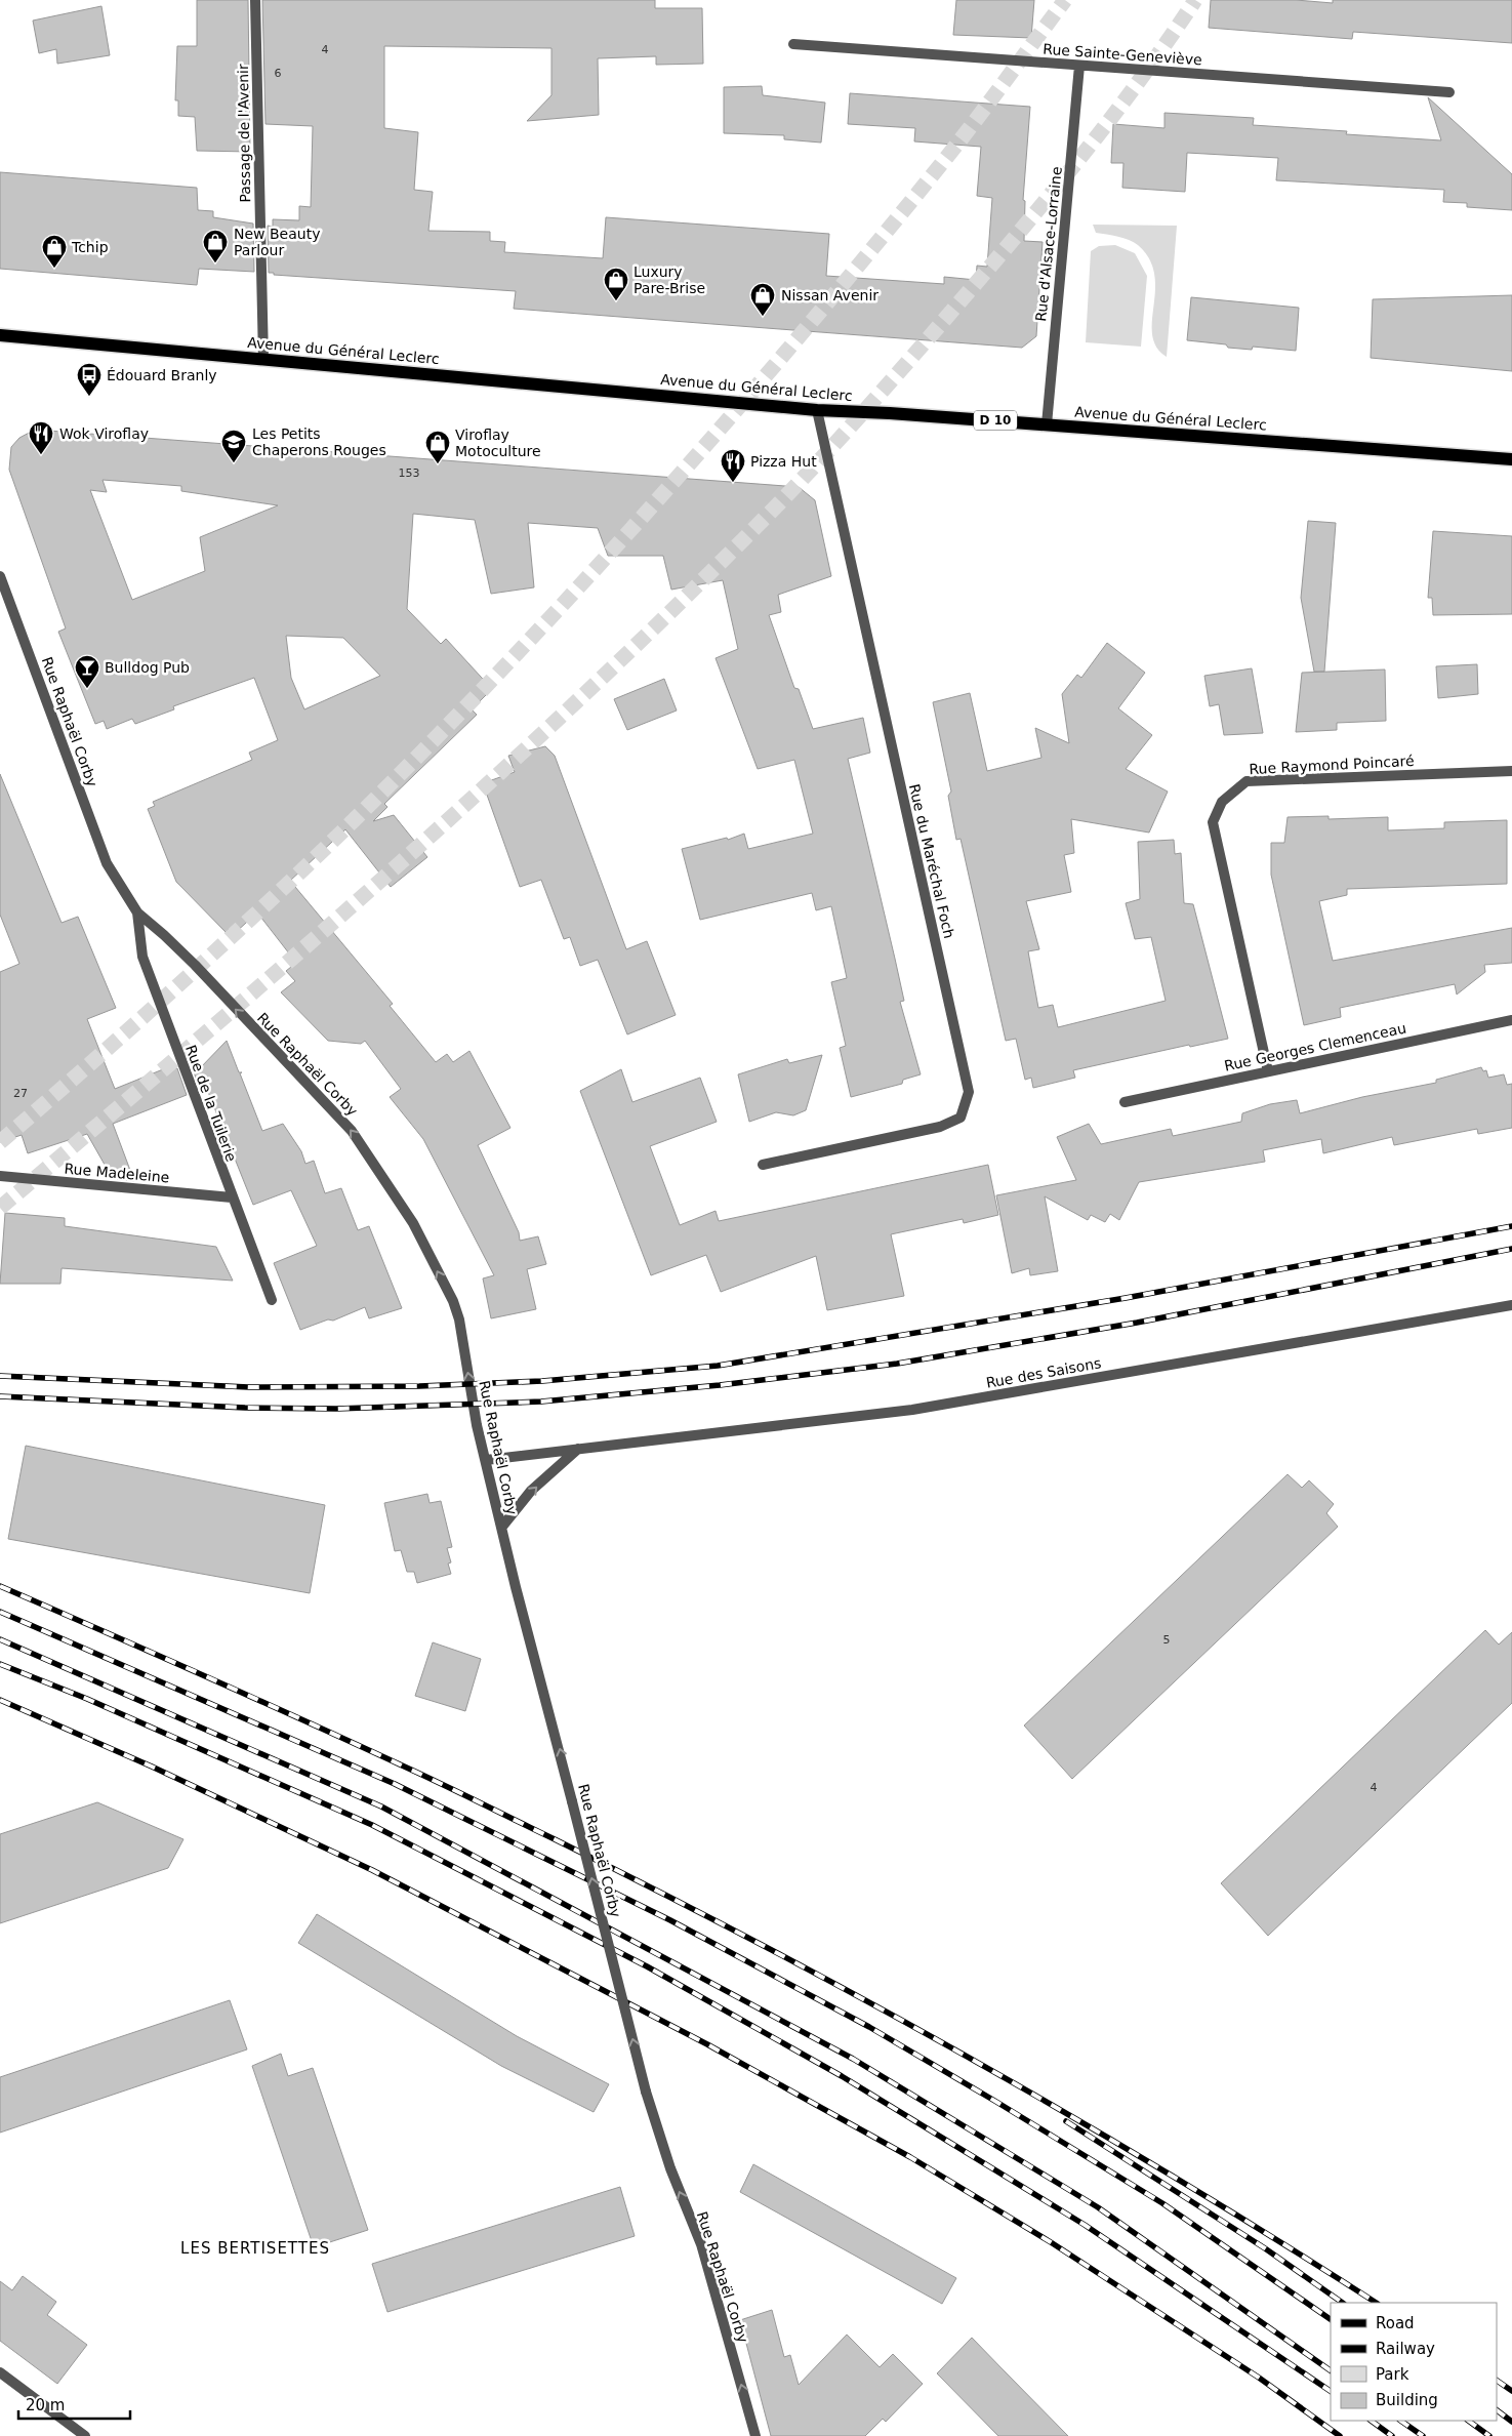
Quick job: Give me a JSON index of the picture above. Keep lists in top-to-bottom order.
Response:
{
  "streets": {
    "main road": ["Avenue du Général Leclerc", "D 10"],
    "street": [
      "Rue Sainte-Geneviève",
      "Passage de l'Avenir",
      "Rue d'Alsace-Lorraine",
      "Rue Raphaël Corby",
      "Rue Raymond Poincaré",
      "Rue du Maréchal Foch",
      "Rue Georges Clemenceau",
      "Rue de la Tuilerie",
      "Rue Madeleine",
      "Rue des Saisons"
    ]
  },
  "crossings": [
    ["Rue Sainte-Geneviève", "Rue d'Alsace-Lorraine"],
    ["Passage de l'Avenir", "Avenue du Général Leclerc"],
    ["Rue d'Alsace-Lorraine", "Avenue du Général Leclerc"],
    ["Avenue du Général Leclerc", "Rue du Maréchal Foch"],
    ["Rue Raphaël Corby", "Rue de la Tuilerie"],
    ["Rue Raphaël Corby", "Rue des Saisons"],
    ["Rue Raymond Poincaré", "Rue Georges Clemenceau"],
    ["Rue de la Tuilerie", "Rue Madeleine"]
  ],
  "one_way": ["Rue Raphaël Corby"],
  "districts": ["LES BERTISETTES"],
  "places": {
    "shop": [
      "New Beauty Parlour",
      "Tchip",
      "Luxury Pare-Brise",
      "Nissan Avenir",
      "Viroflay Motoculture"
    ],
    "bus stop": ["Édouard Branly"],
    "restaurant": ["Wok Viroflay", "Pizza Hut"],
    "school or university": ["Les Petits Chaperons Rouges"],
    "bar": ["Bulldog Pub"]
  },
  "house_numbers": [
    "4",
    "6",
    "153",
    "27",
    "5",
    "4"
  ],
  "legend": [
    "Road",
    "Railway",
    "Park",
    "Building"
  ],
  "scale_bar": "20 m"
}
